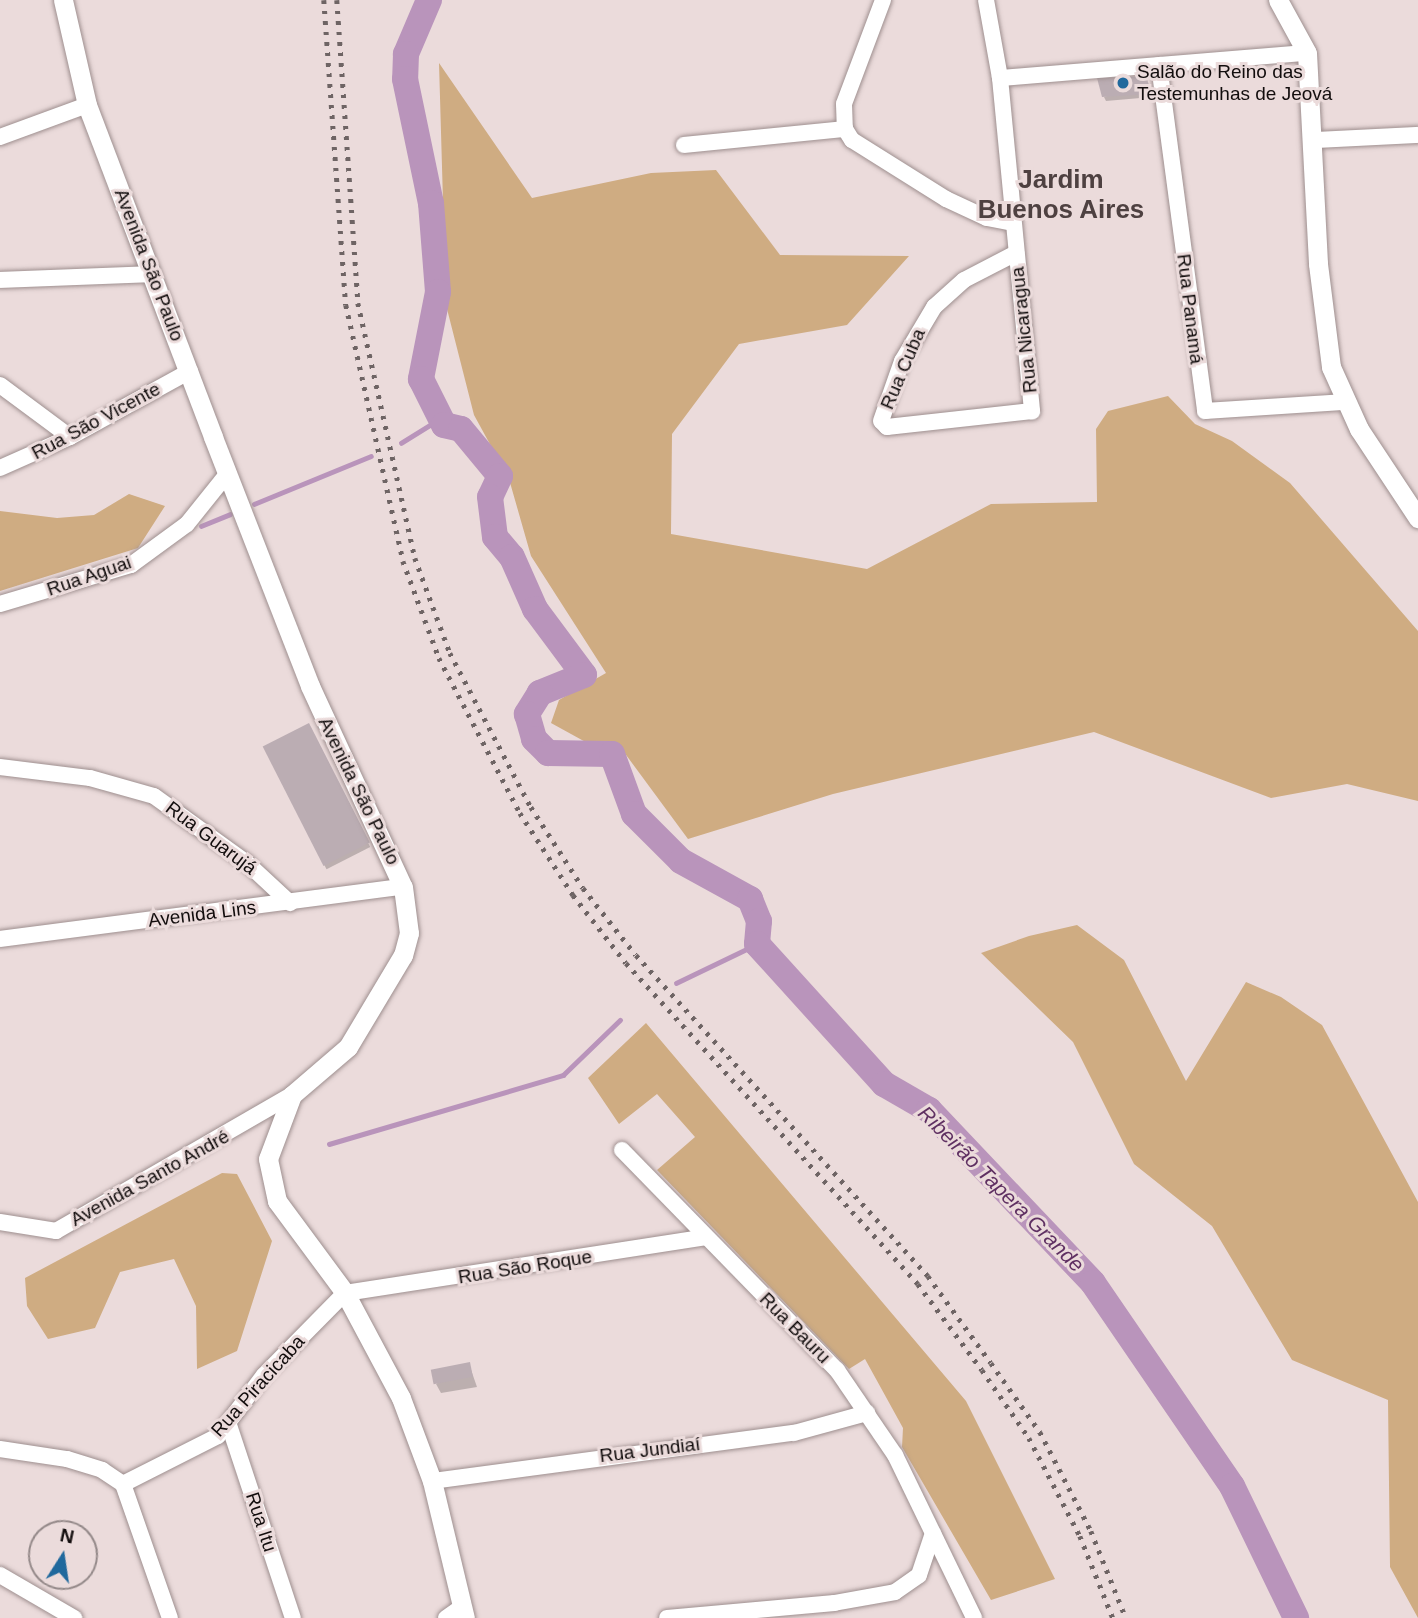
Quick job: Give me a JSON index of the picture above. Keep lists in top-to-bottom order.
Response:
{
  "streets": {
    "main road": ["Avenida São Paulo"],
    "street": [
      "Rua Panamá",
      "Rua Nicaragua",
      "Rua Cuba",
      "Rua São Vicente",
      "Rua Aguai",
      "Rua Guarujá",
      "Avenida Lins",
      "Avenida Santo André",
      "Rua São Roque",
      "Rua Bauru",
      "Rua Piracicaba",
      "Rua Jundiaí",
      "Rua Itu"
    ]
  },
  "crossings": [
    ["Avenida São Paulo", "Rua São Vicente"],
    ["Avenida São Paulo", "Rua Aguai"],
    ["Avenida São Paulo", "Avenida Lins"],
    ["Avenida São Paulo", "Avenida Santo André"],
    ["Avenida São Paulo", "Rua São Roque"],
    ["Avenida São Paulo", "Rua Piracicaba"],
    ["Avenida São Paulo", "Rua Jundiaí"],
    ["Rua Nicaragua", "Rua Cuba"],
    ["Rua Guarujá", "Avenida Lins"],
    ["Rua São Roque", "Rua Bauru"],
    ["Rua São Roque", "Rua Piracicaba"],
    ["Rua Bauru", "Rua Jundiaí"],
    ["Rua Piracicaba", "Rua Itu"]
  ],
  "districts": ["Jardim Buenos Aires"],
  "water": ["Ribeirão Tapera Grande"],
  "places": ["Salão do Reino das Testemunhas de Jeová"],
  "north": "top"
}
